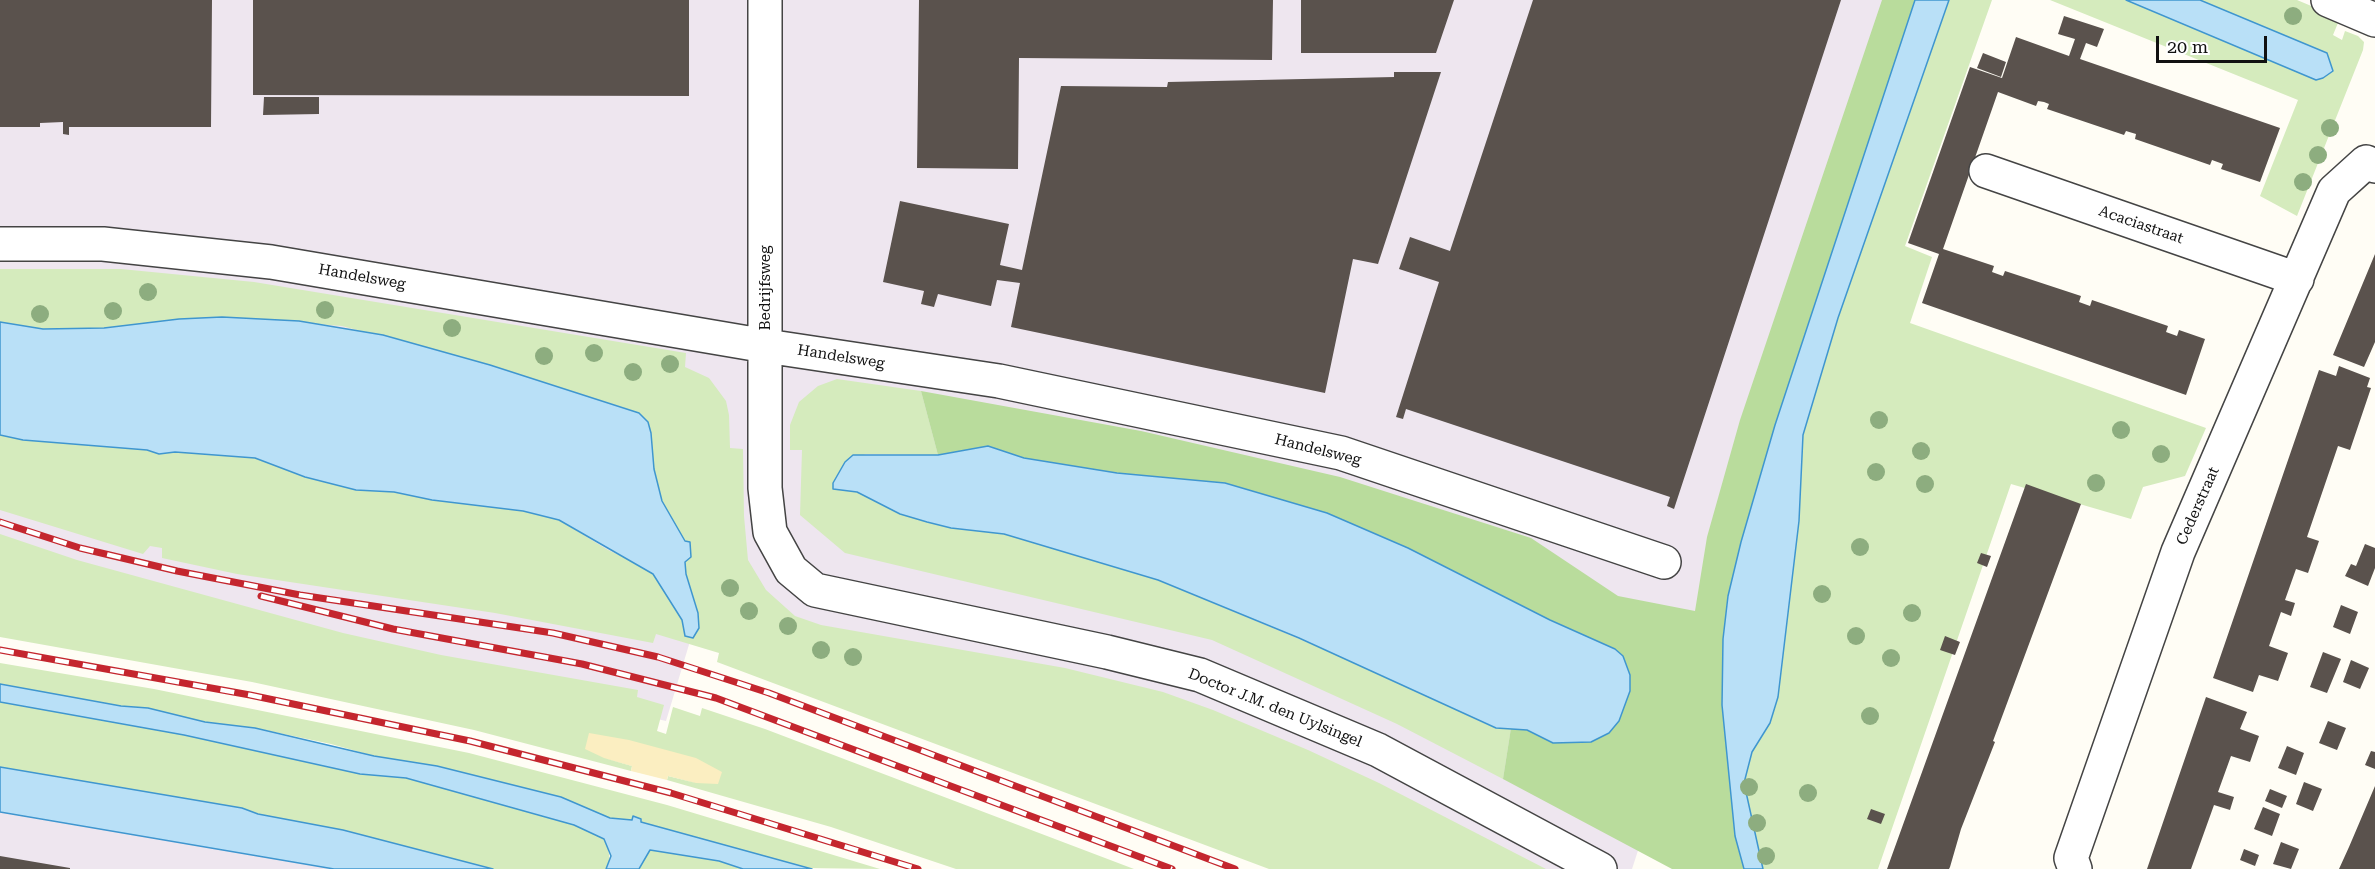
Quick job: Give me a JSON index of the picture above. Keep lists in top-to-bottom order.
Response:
{
  "streets": {
    "street": [
      "Acaciastraat",
      "Handelsweg",
      "Bedrijfsweg",
      "Cederstraat",
      "Doctor J.M. den Uylsingel"
    ]
  },
  "crossings": [
    ["Acaciastraat", "Cederstraat"],
    ["Handelsweg", "Bedrijfsweg"],
    ["Bedrijfsweg", "Doctor J.M. den Uylsingel"]
  ],
  "scale_bar": "20 m"
}
